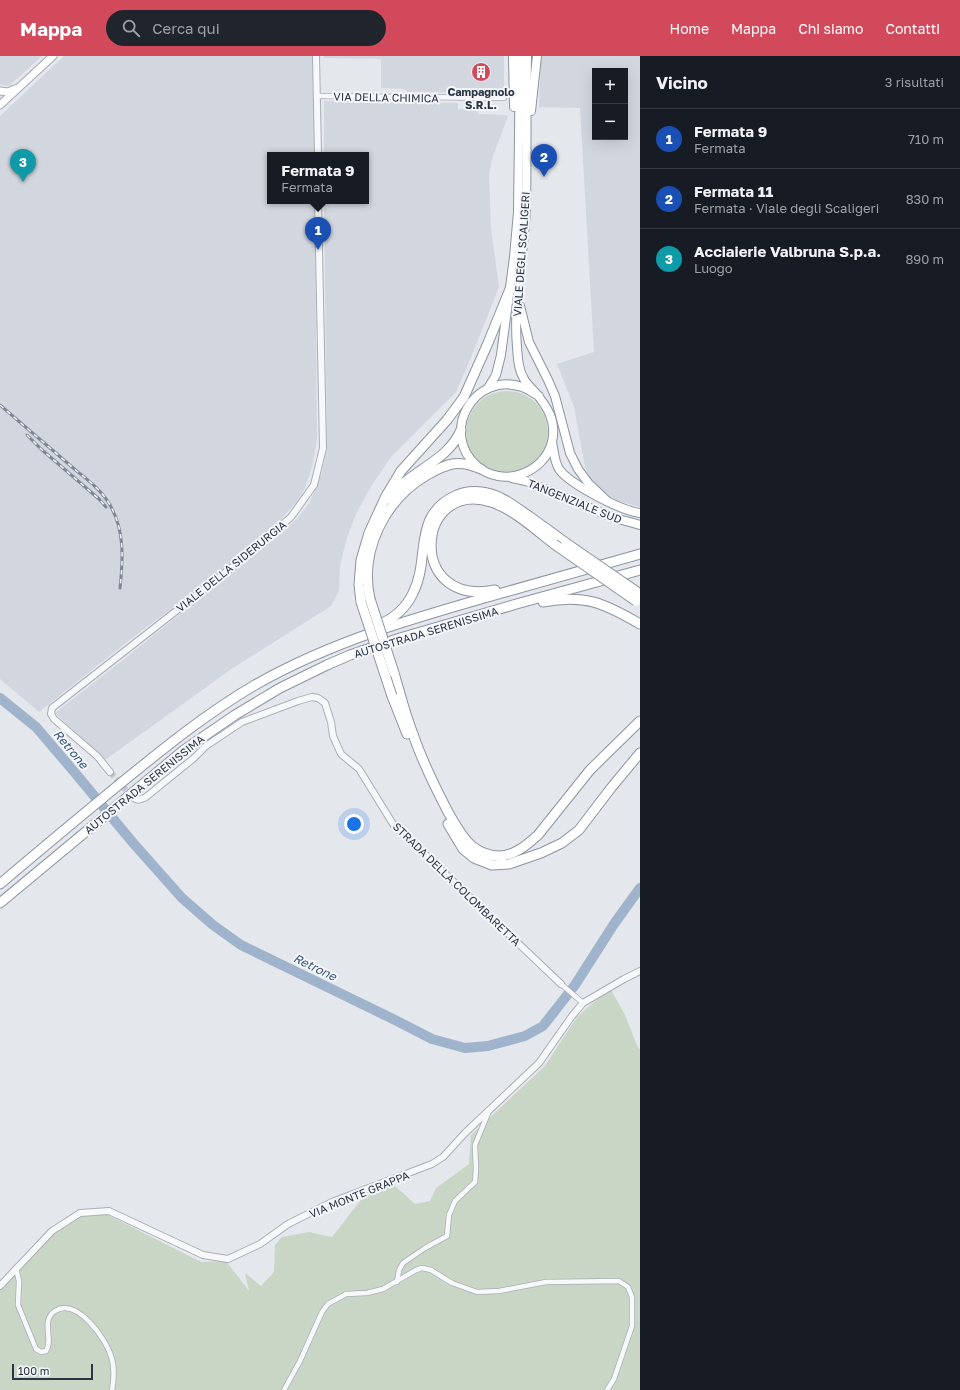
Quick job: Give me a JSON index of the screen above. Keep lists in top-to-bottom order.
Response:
{
  "streets": {
    "highway": ["VIALE DEGLI SCALIGERI", "TANGENZIALE SUD", "AUTOSTRADA SERENISSIMA"],
    "street": [
      "VIA DELLA CHIMICA",
      "VIALE DELLA SIDERURGIA",
      "STRADA DELLA COLOMBARETTA",
      "VIA MONTE GRAPPA"
    ]
  },
  "crossings": [
    ["VIALE DEGLI SCALIGERI", "TANGENZIALE SUD"]
  ],
  "water": ["Retrone"],
  "places": {
    "building": ["Campagnolo S.R.L."]
  },
  "scale_bar": "100 m",
  "page": {
    "header": "Mappa",
    "search": "Cerca qui",
    "nav": [
      "Home",
      "Mappa",
      "Chi siamo",
      "Contatti"
    ],
    "heading": ["Vicino", "3 risultati"],
    "map_buttons": ["+", "−"],
    "list": [
      {
        "mark": "1",
        "name": "Fermata 9",
        "note": "Fermata",
        "value": "710 m"
      },
      {
        "mark": "2",
        "name": "Fermata 11",
        "note": "Fermata · Viale degli Scaligeri",
        "value": "830 m"
      },
      {
        "mark": "3",
        "name": "Acciaierie Valbruna S.p.a.",
        "note": "Luogo",
        "value": "890 m"
      }
    ],
    "pins": ["2", "3", "1"],
    "popup": ["Fermata 9", "Fermata"],
    "scale": "100 m"
  }
}
